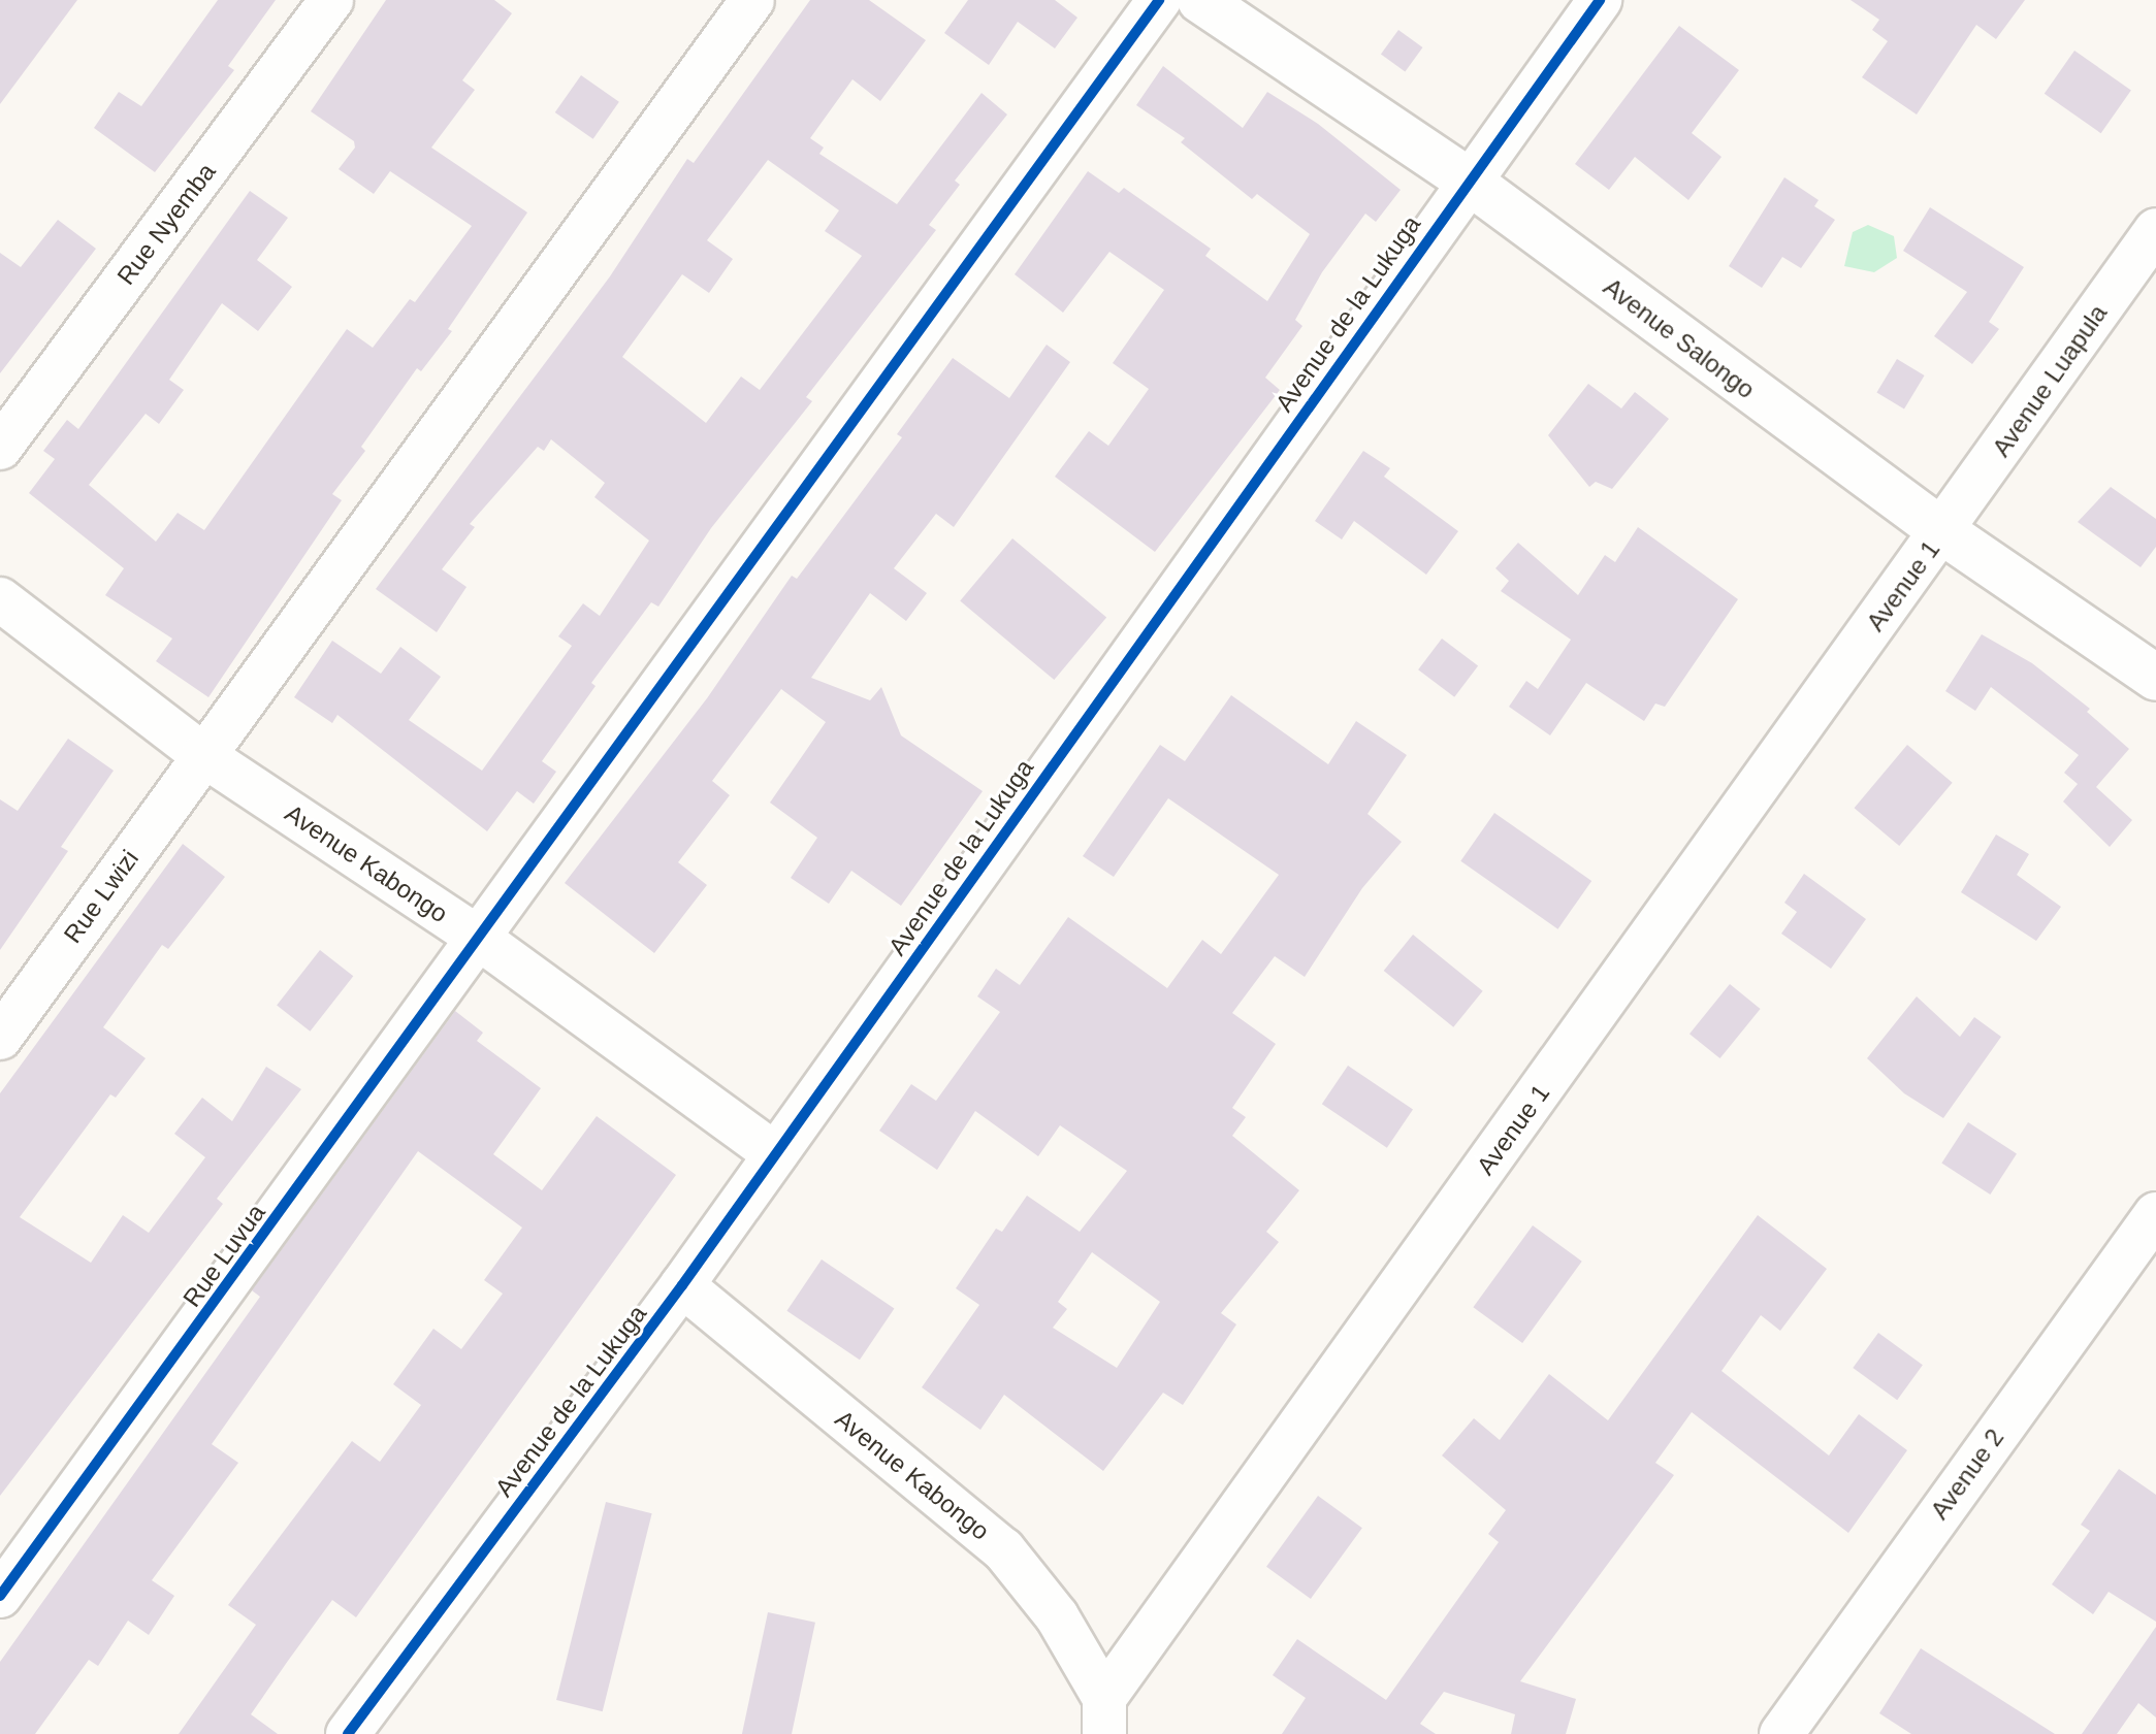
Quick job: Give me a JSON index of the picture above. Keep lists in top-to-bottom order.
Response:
{
  "streets": {
    "street": [
      "Rue Nyemba",
      "Avenue de la Lukuga",
      "Avenue Salongo",
      "Avenue Luapula",
      "Avenue 1",
      "Avenue Kabongo",
      "Rue Lwizi",
      "Rue Luvua",
      "Avenue 2"
    ]
  },
  "crossings": [
    ["Avenue de la Lukuga", "Avenue Salongo"],
    ["Avenue de la Lukuga", "Avenue Kabongo"],
    ["Avenue Salongo", "Avenue Luapula"],
    ["Avenue Salongo", "Avenue 1"],
    ["Avenue Luapula", "Avenue 1"],
    ["Avenue 1", "Avenue Kabongo"],
    ["Avenue Kabongo", "Rue Lwizi"],
    ["Avenue Kabongo", "Rue Luvua"]
  ]
}
